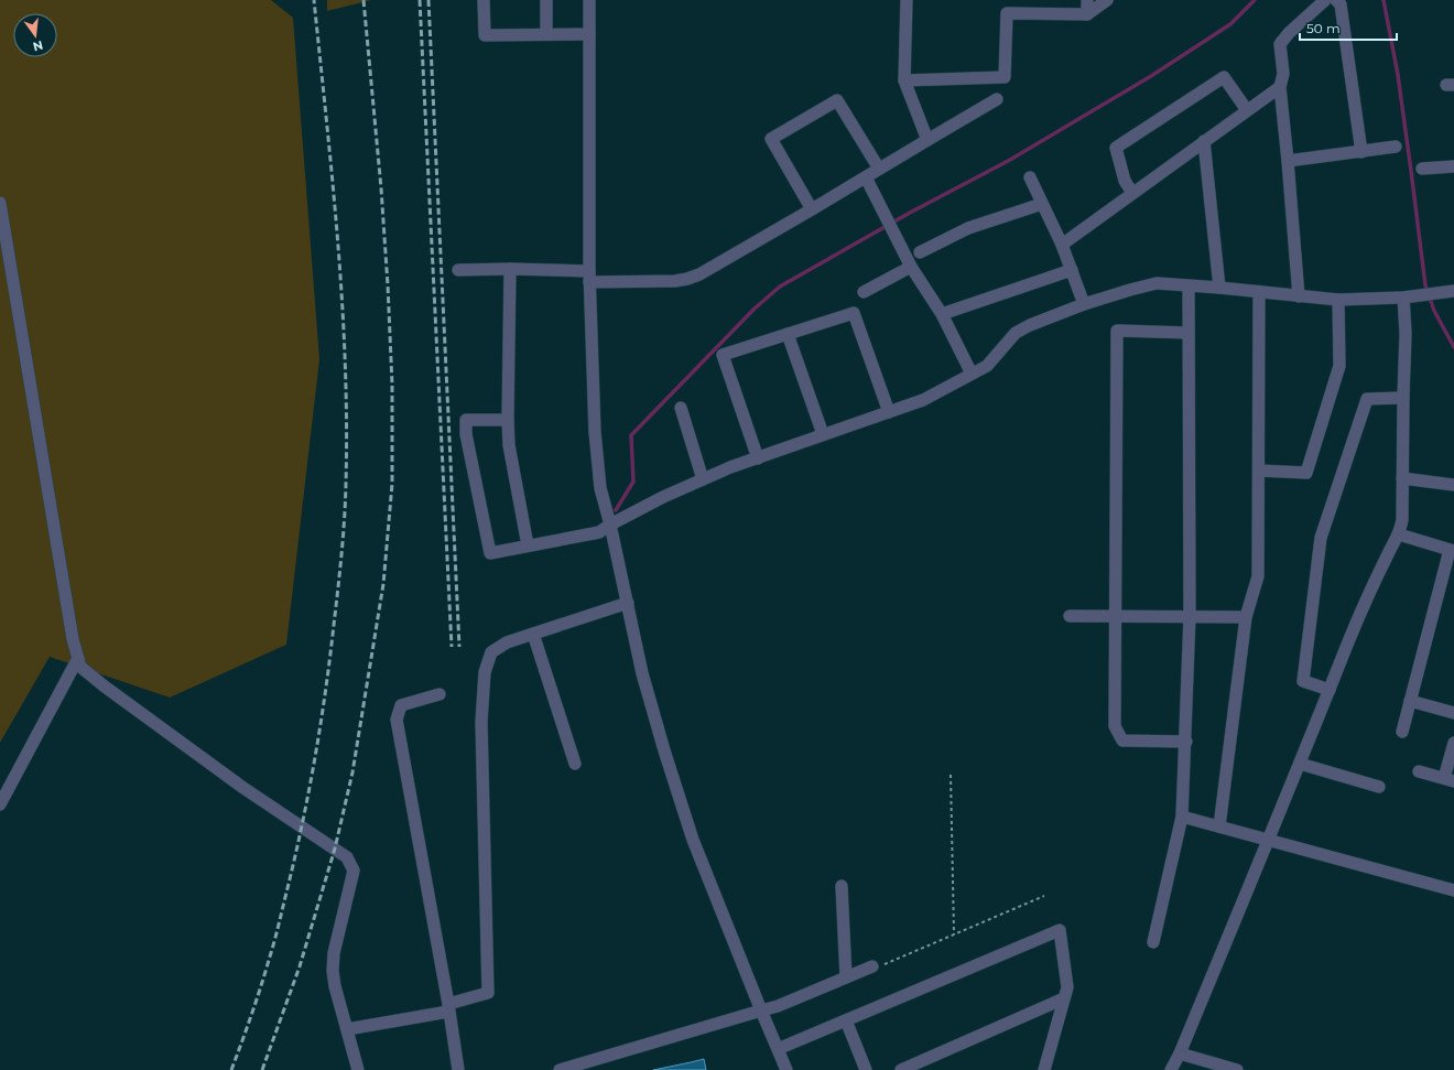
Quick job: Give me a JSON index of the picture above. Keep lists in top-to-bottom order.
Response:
{
  "scale_bar": "50 m",
  "north": "bottom"
}
